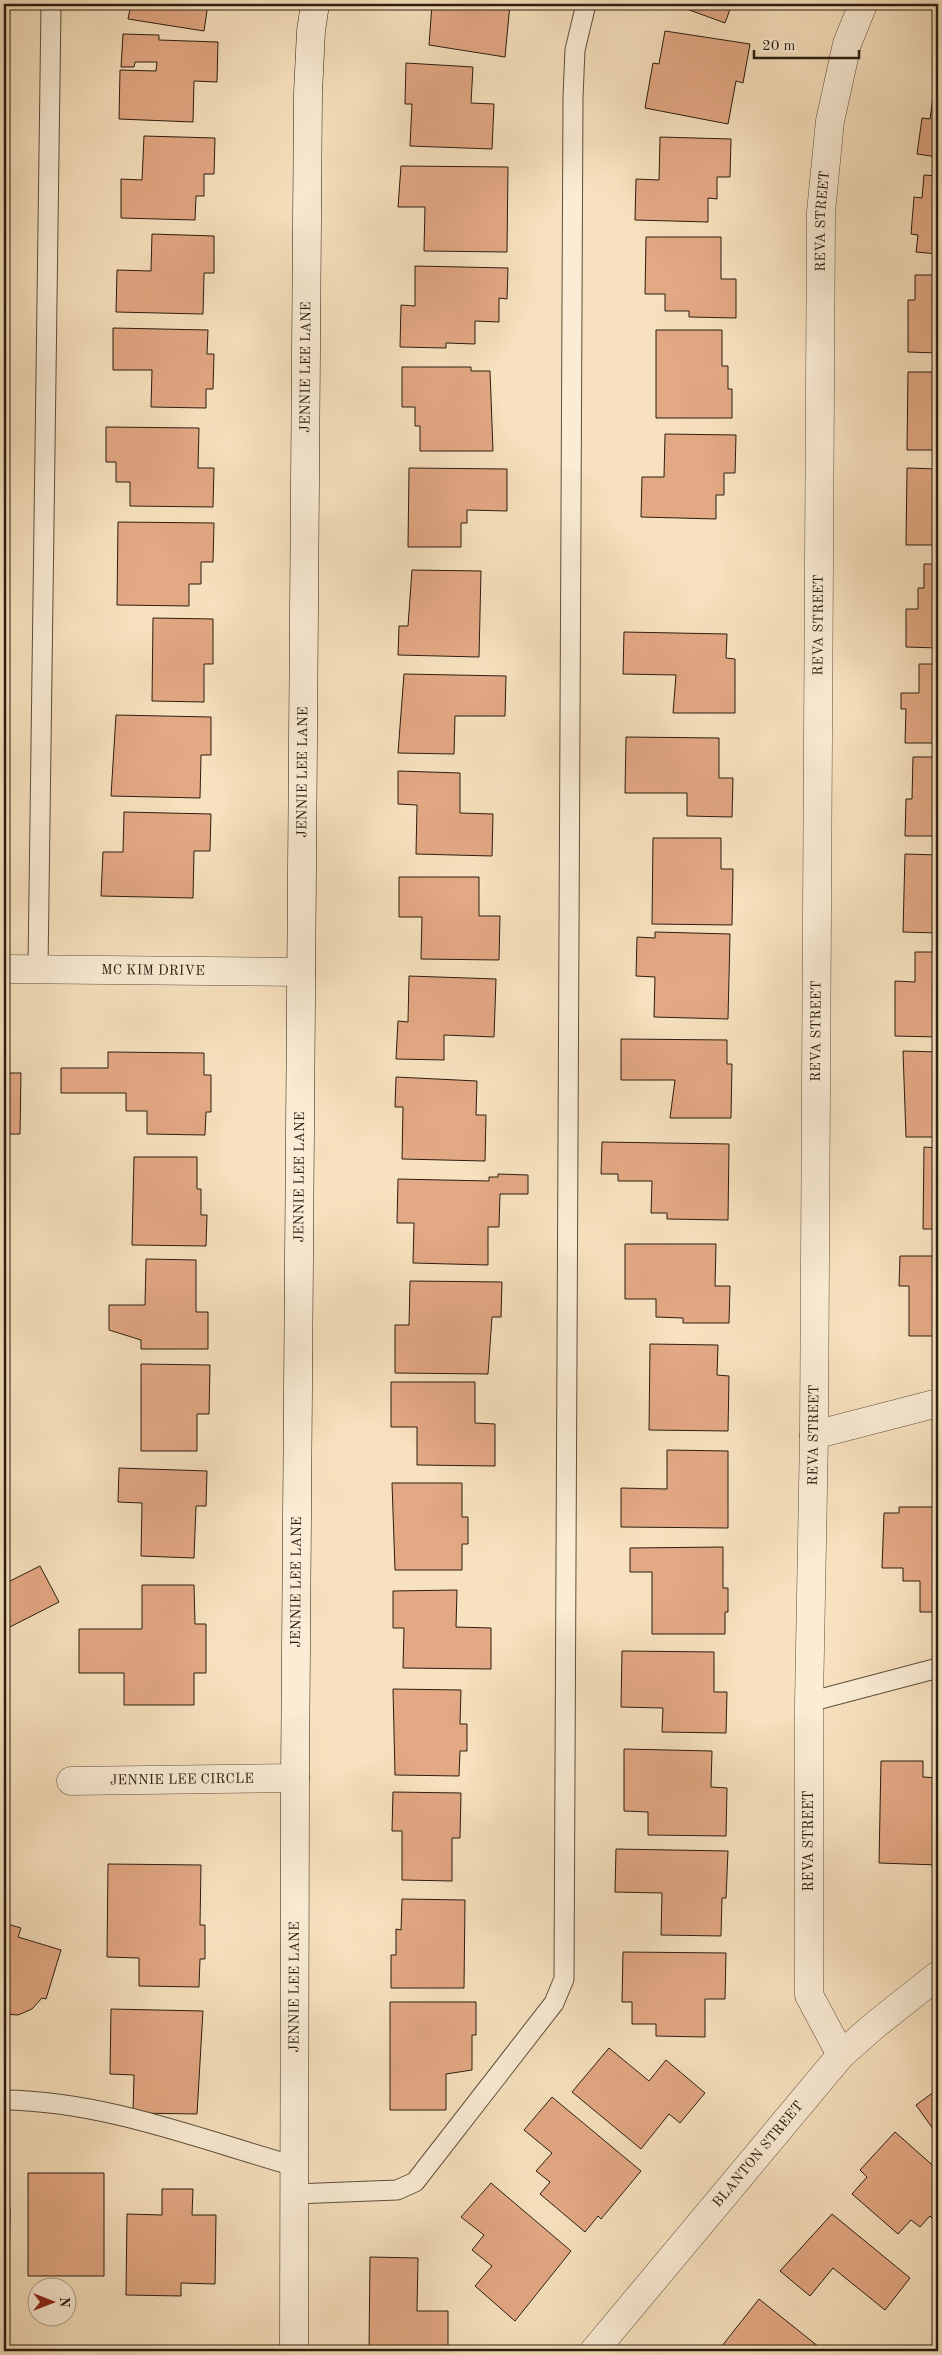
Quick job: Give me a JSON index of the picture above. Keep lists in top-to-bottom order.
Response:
{
  "streets": {
    "street": [
      "REVA STREET",
      "JENNIE LEE LANE",
      "MC KIM DRIVE",
      "JENNIE LEE CIRCLE",
      "BLANTON STREET"
    ]
  },
  "crossings": [
    ["REVA STREET", "BLANTON STREET"],
    ["JENNIE LEE LANE", "MC KIM DRIVE"],
    ["JENNIE LEE LANE", "JENNIE LEE CIRCLE"]
  ],
  "scale_bar": "20 m",
  "north": "right"
}
